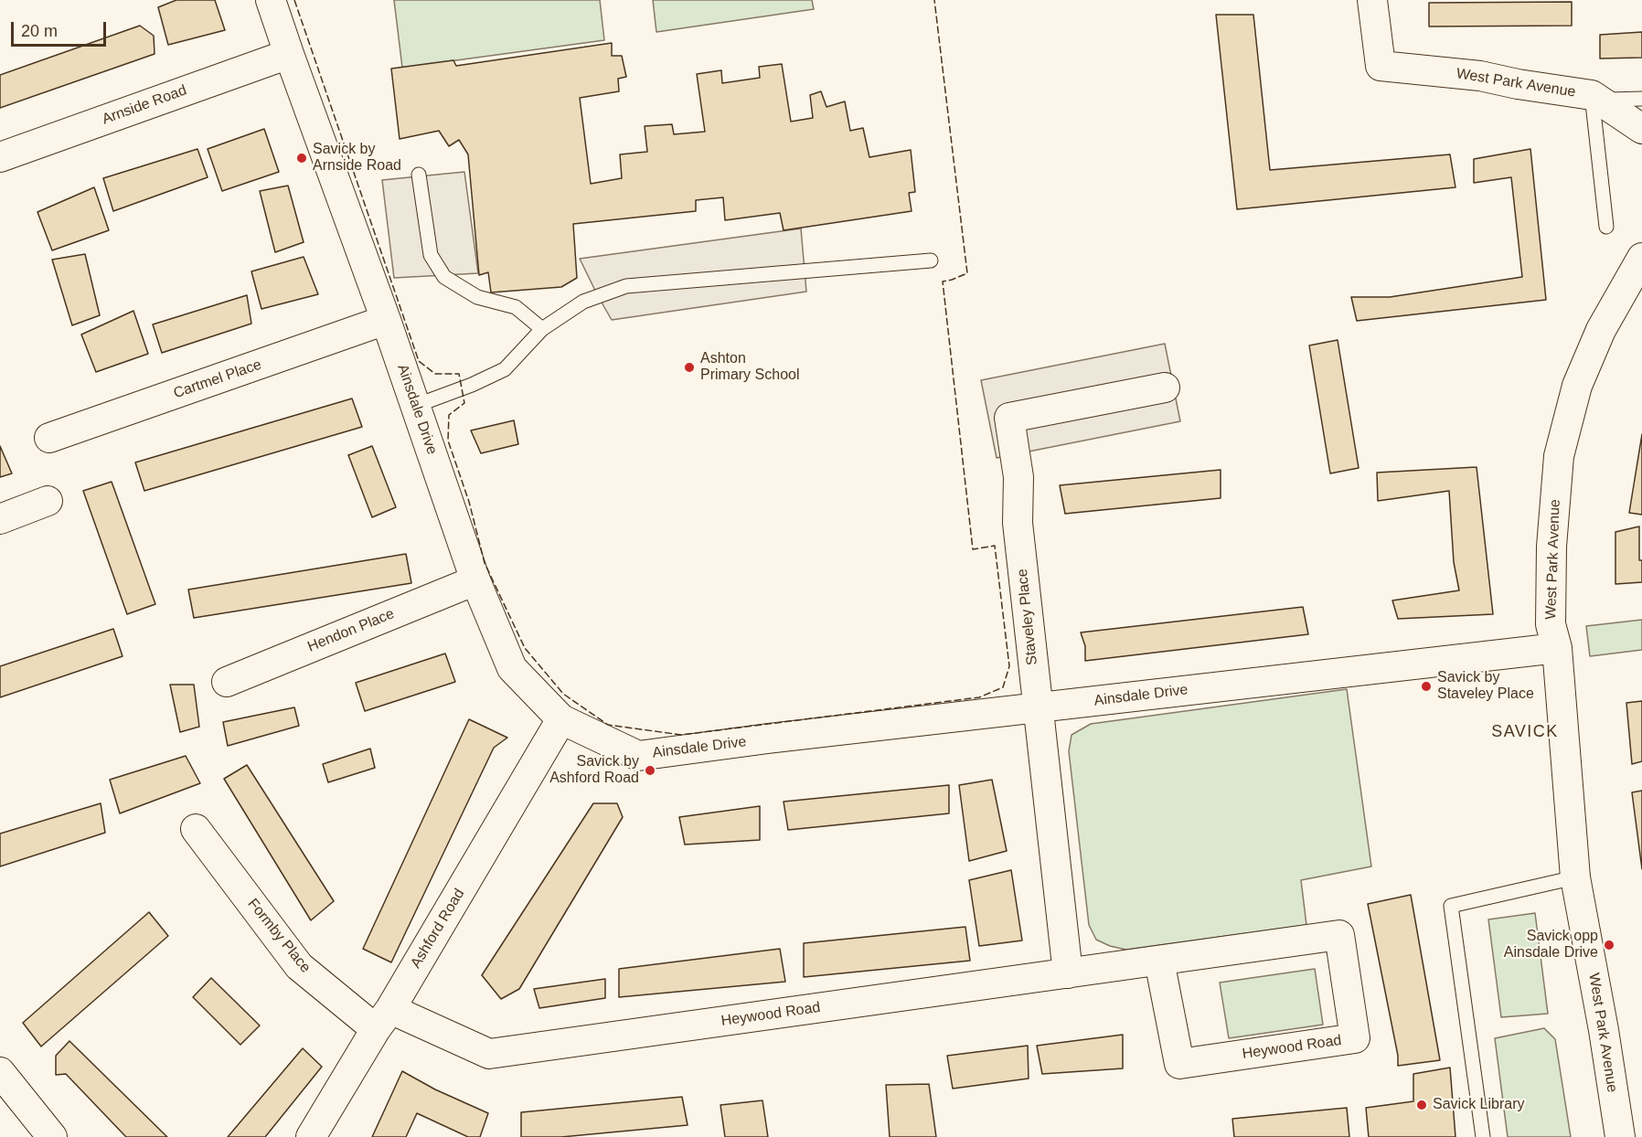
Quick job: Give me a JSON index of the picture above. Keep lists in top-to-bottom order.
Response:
{
  "streets": {
    "street": [
      "West Park Avenue",
      "Arnside Road",
      "Cartmel Place",
      "Ainsdale Drive",
      "Staveley Place",
      "Hendon Place",
      "Ashford Road",
      "Formby Place",
      "Heywood Road"
    ]
  },
  "crossings": [
    ["West Park Avenue", "Ainsdale Drive"],
    ["Arnside Road", "Ainsdale Drive"],
    ["Cartmel Place", "Ainsdale Drive"],
    ["Ainsdale Drive", "Staveley Place"],
    ["Ainsdale Drive", "Hendon Place"],
    ["Ainsdale Drive", "Ashford Road"],
    ["Staveley Place", "Heywood Road"],
    ["Ashford Road", "Formby Place"],
    ["Ashford Road", "Heywood Road"],
    ["Formby Place", "Heywood Road"]
  ],
  "districts": ["SAVICK"],
  "places": [
    "Savick by Arnside Road",
    "Ashton Primary School",
    "Savick by Staveley Place",
    "Savick by Ashford Road",
    "Savick opp Ainsdale Drive",
    "Savick Library"
  ],
  "scale_bar": "20 m"
}
